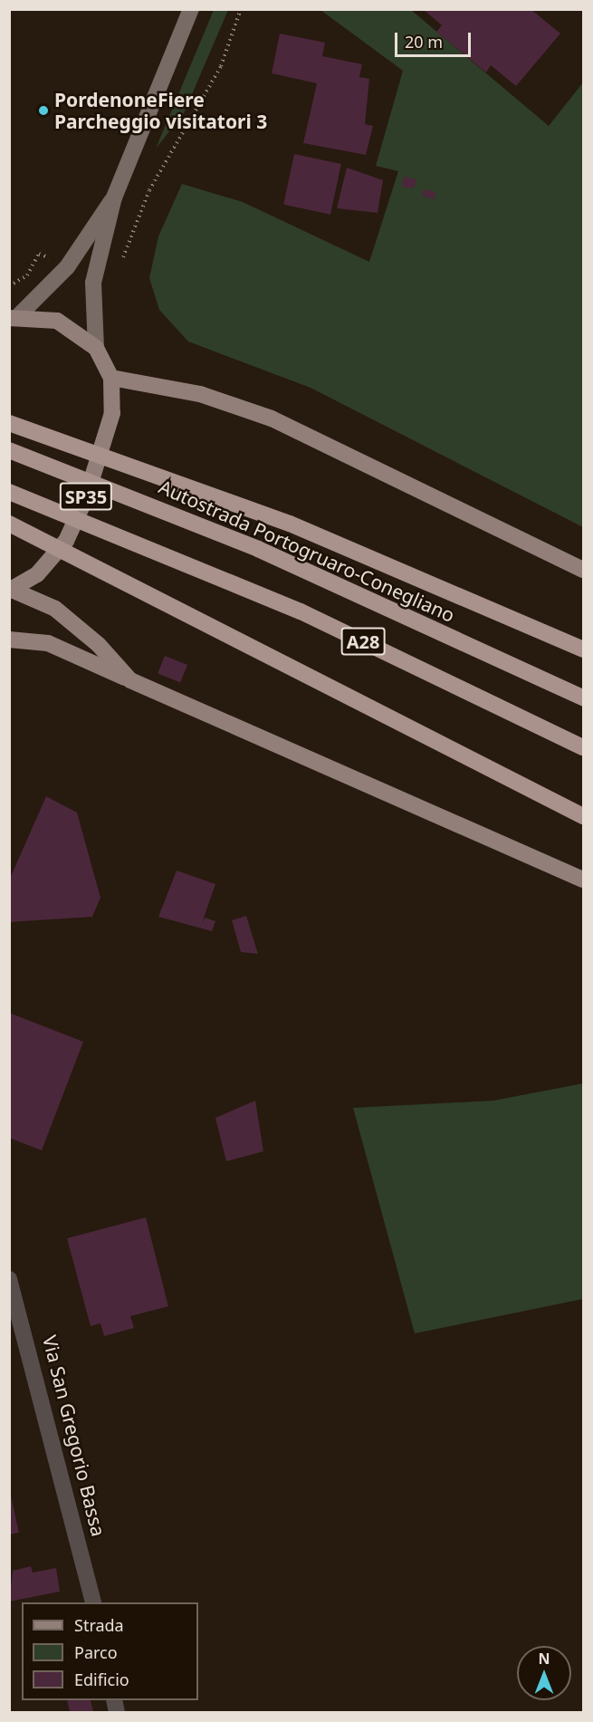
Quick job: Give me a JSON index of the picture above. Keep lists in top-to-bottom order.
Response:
{
  "streets": {
    "highway": ["Autostrada Portogruaro-Conegliano", "A28"],
    "main road": ["SP35"],
    "street": ["Via San Gregorio Bassa"]
  },
  "places": ["PordenoneFiere Parcheggio visitatori 3"],
  "legend": ["Strada", "Parco", "Edificio"],
  "scale_bar": "20 m",
  "north": "top"
}
